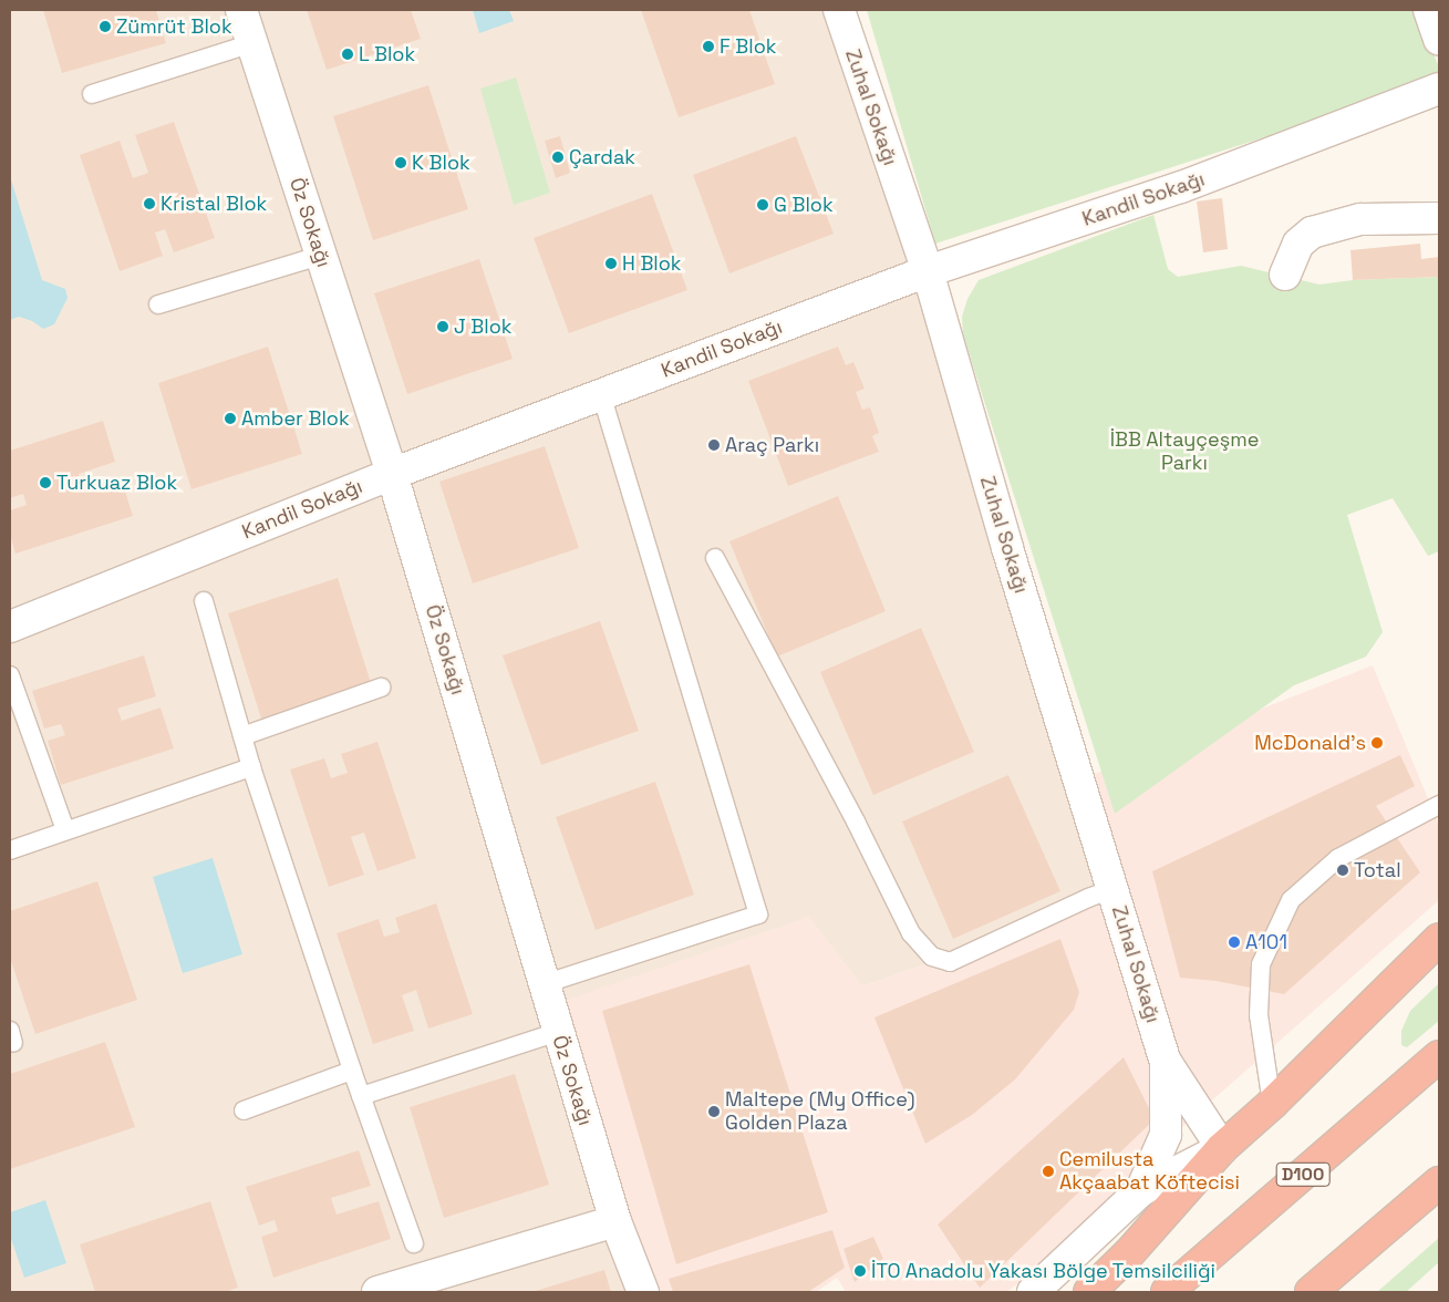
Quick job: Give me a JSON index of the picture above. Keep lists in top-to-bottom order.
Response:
{
  "streets": {
    "highway": ["D100"],
    "street": ["Zuhal Sokağı", "Kandil Sokağı", "Öz Sokağı"]
  },
  "crossings": [
    ["Zuhal Sokağı", "Kandil Sokağı"],
    ["Kandil Sokağı", "Öz Sokağı"]
  ],
  "parks": ["İBB Altayçeşme Parkı"],
  "places": [
    "Zümrüt Blok",
    "F Blok",
    "L Blok",
    "Çardak",
    "K Blok",
    "Kristal Blok",
    "G Blok",
    "H Blok",
    "J Blok",
    "Amber Blok",
    "Araç Parkı",
    "Turkuaz Blok",
    "McDonald's",
    "Total",
    "A101",
    "Maltepe (My Office) Golden Plaza",
    "Cemilusta Akçaabat Köftecisi",
    "İTO Anadolu Yakası Bölge Temsilciliği"
  ]
}
